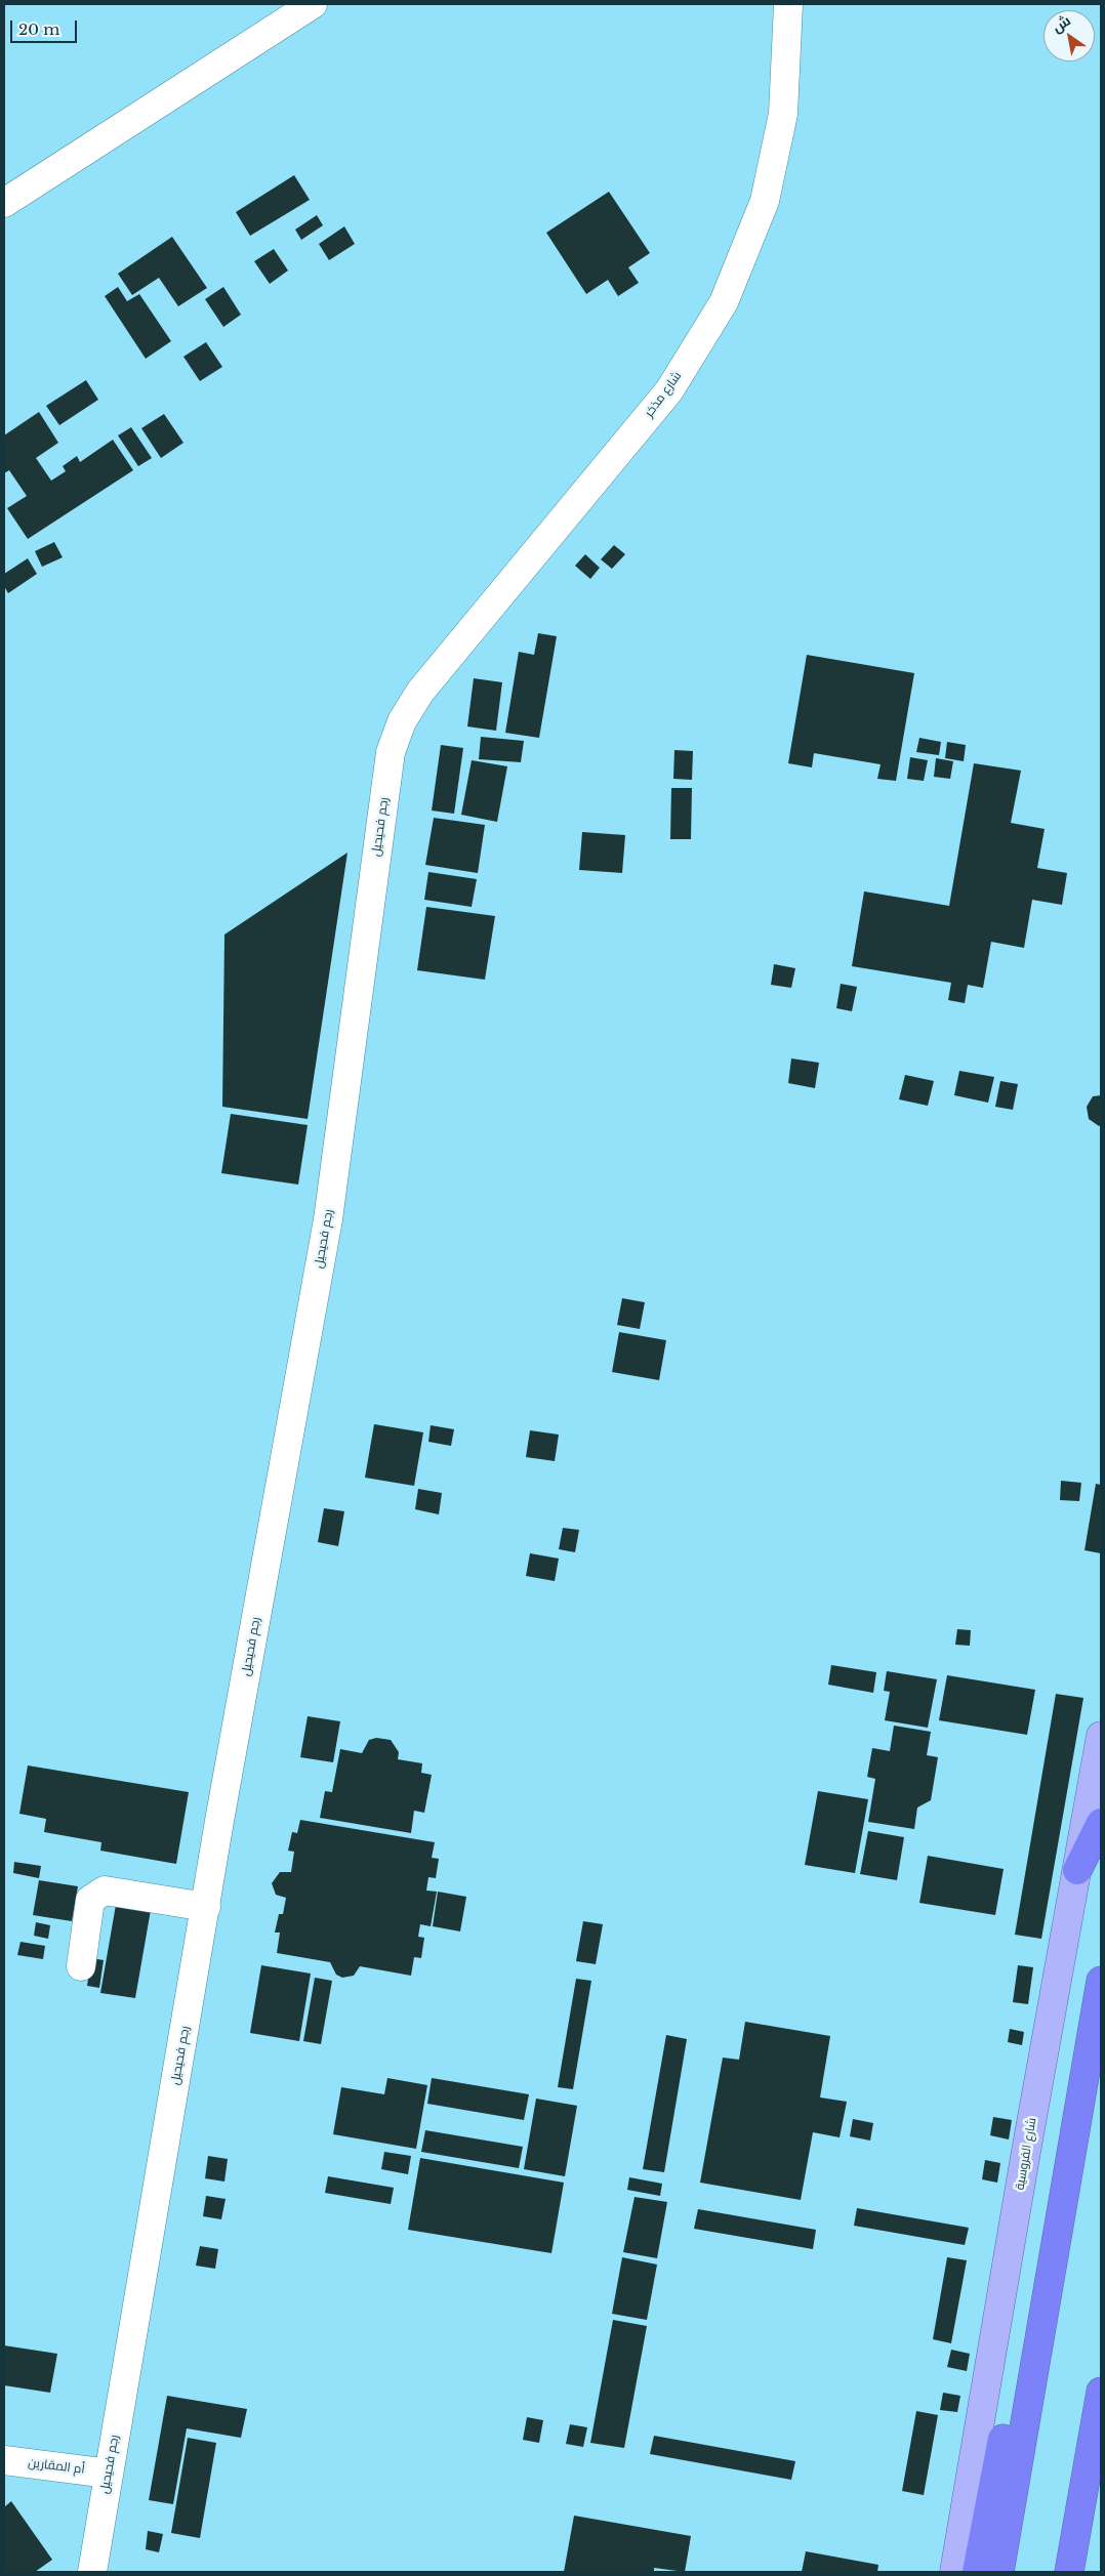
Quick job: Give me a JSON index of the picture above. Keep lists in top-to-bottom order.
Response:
{
  "streets": {
    "main road": ["شارع الفروسية"],
    "street": ["شارع مذخر", "رجم فحيحيل", "أم المقارين"]
  },
  "crossings": [
    ["شارع مذخر", "رجم فحيحيل"],
    ["رجم فحيحيل", "أم المقارين"]
  ],
  "scale_bar": "20 m",
  "north": "top left"
}
